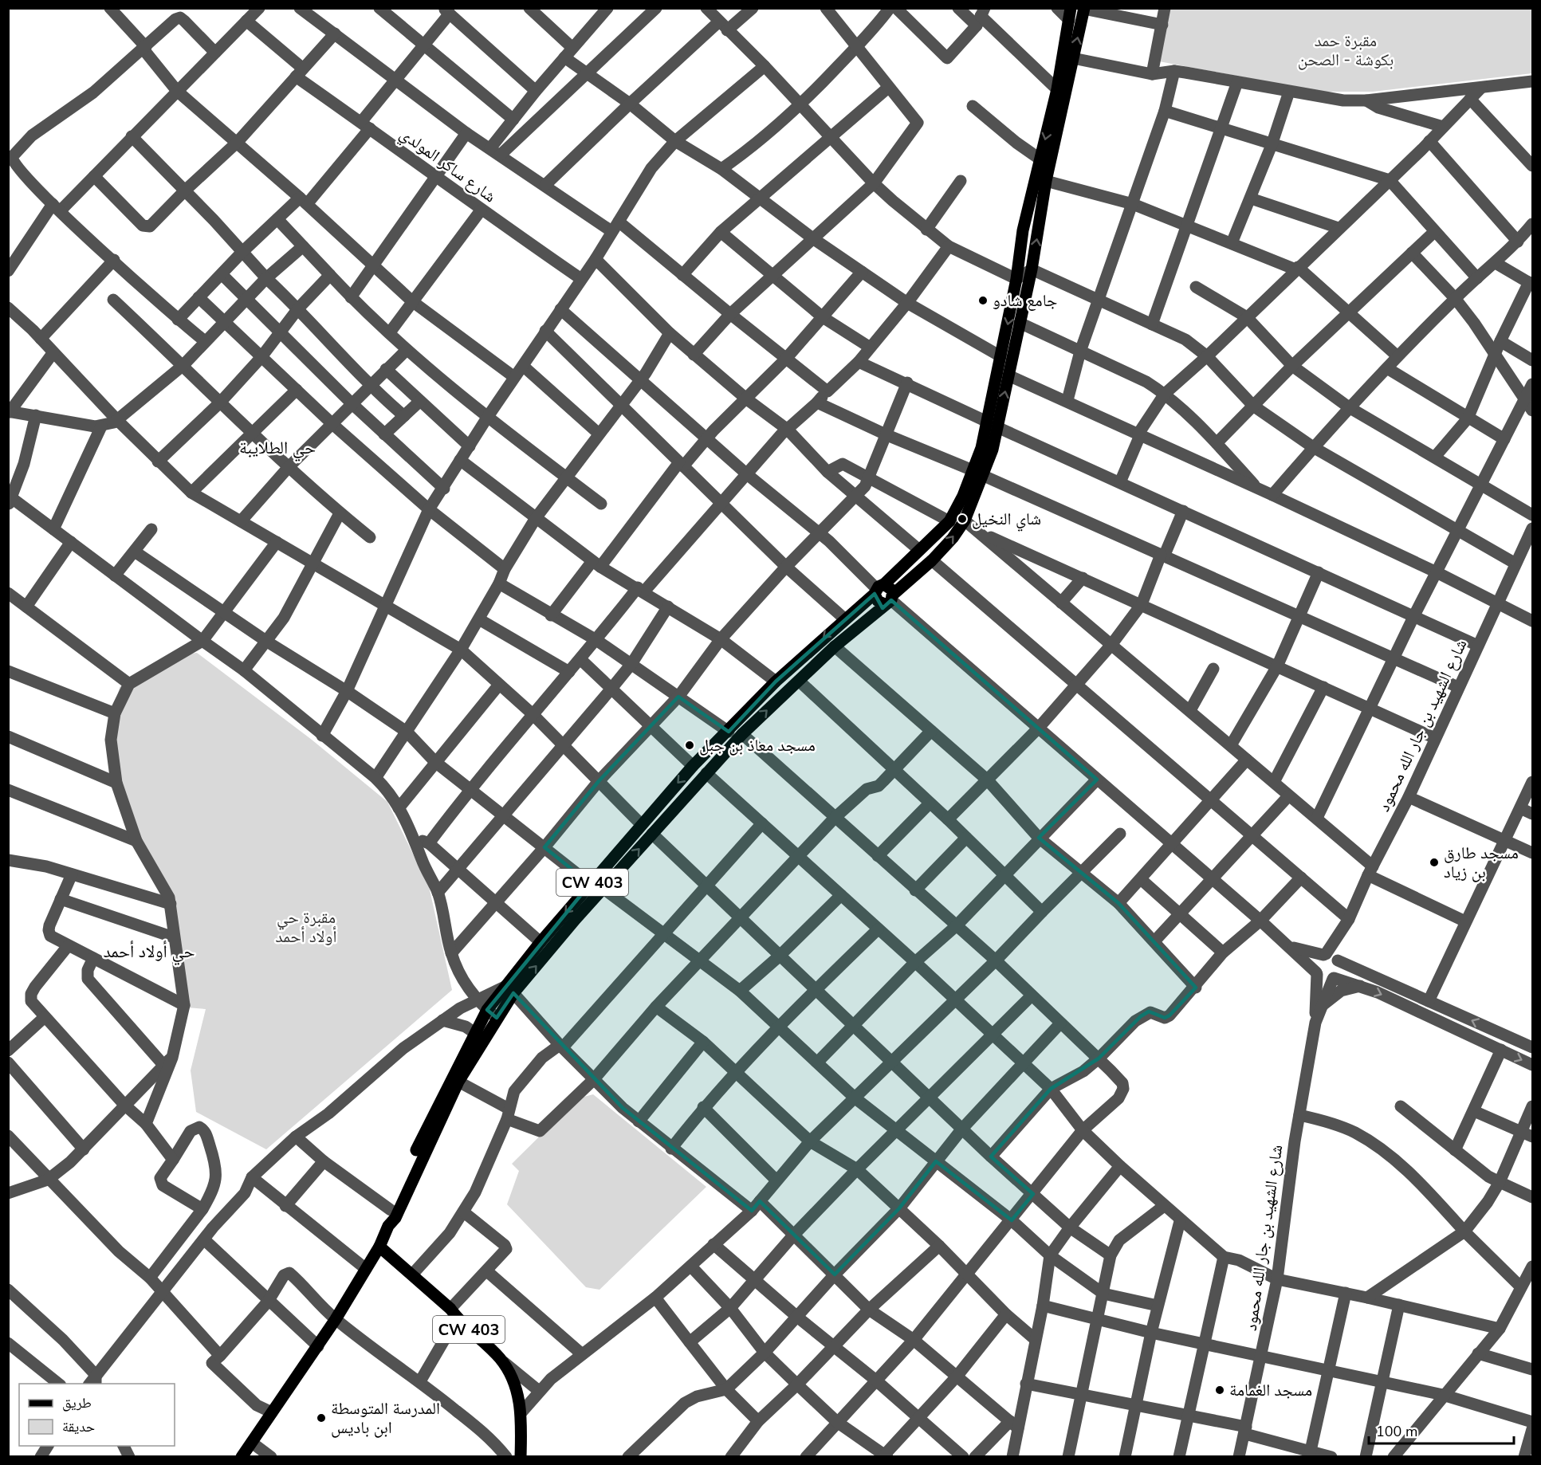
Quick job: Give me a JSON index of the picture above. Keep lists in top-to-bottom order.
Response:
{
  "streets": {
    "main road": ["CW 403"],
    "street": ["شارع ساكر المولدي", "شارع الشهيد بن جار الله محمود"]
  },
  "districts": ["حي الطلايبة", "حي أولاد أحمد"],
  "parks": ["مقبرة حمد بكوشة - الصحن", "مقبرة حي أولاد أحمد"],
  "places": [
    "جامع شادو",
    "شاي النخيل",
    "مسجد معاذ بن جبل",
    "مسجد طارق بن زياد",
    "مسجد الغمامة",
    "المدرسة المتوسطة ابن باديس"
  ],
  "legend": ["طريق", "حديقة"],
  "scale_bar": "100 m"
}
